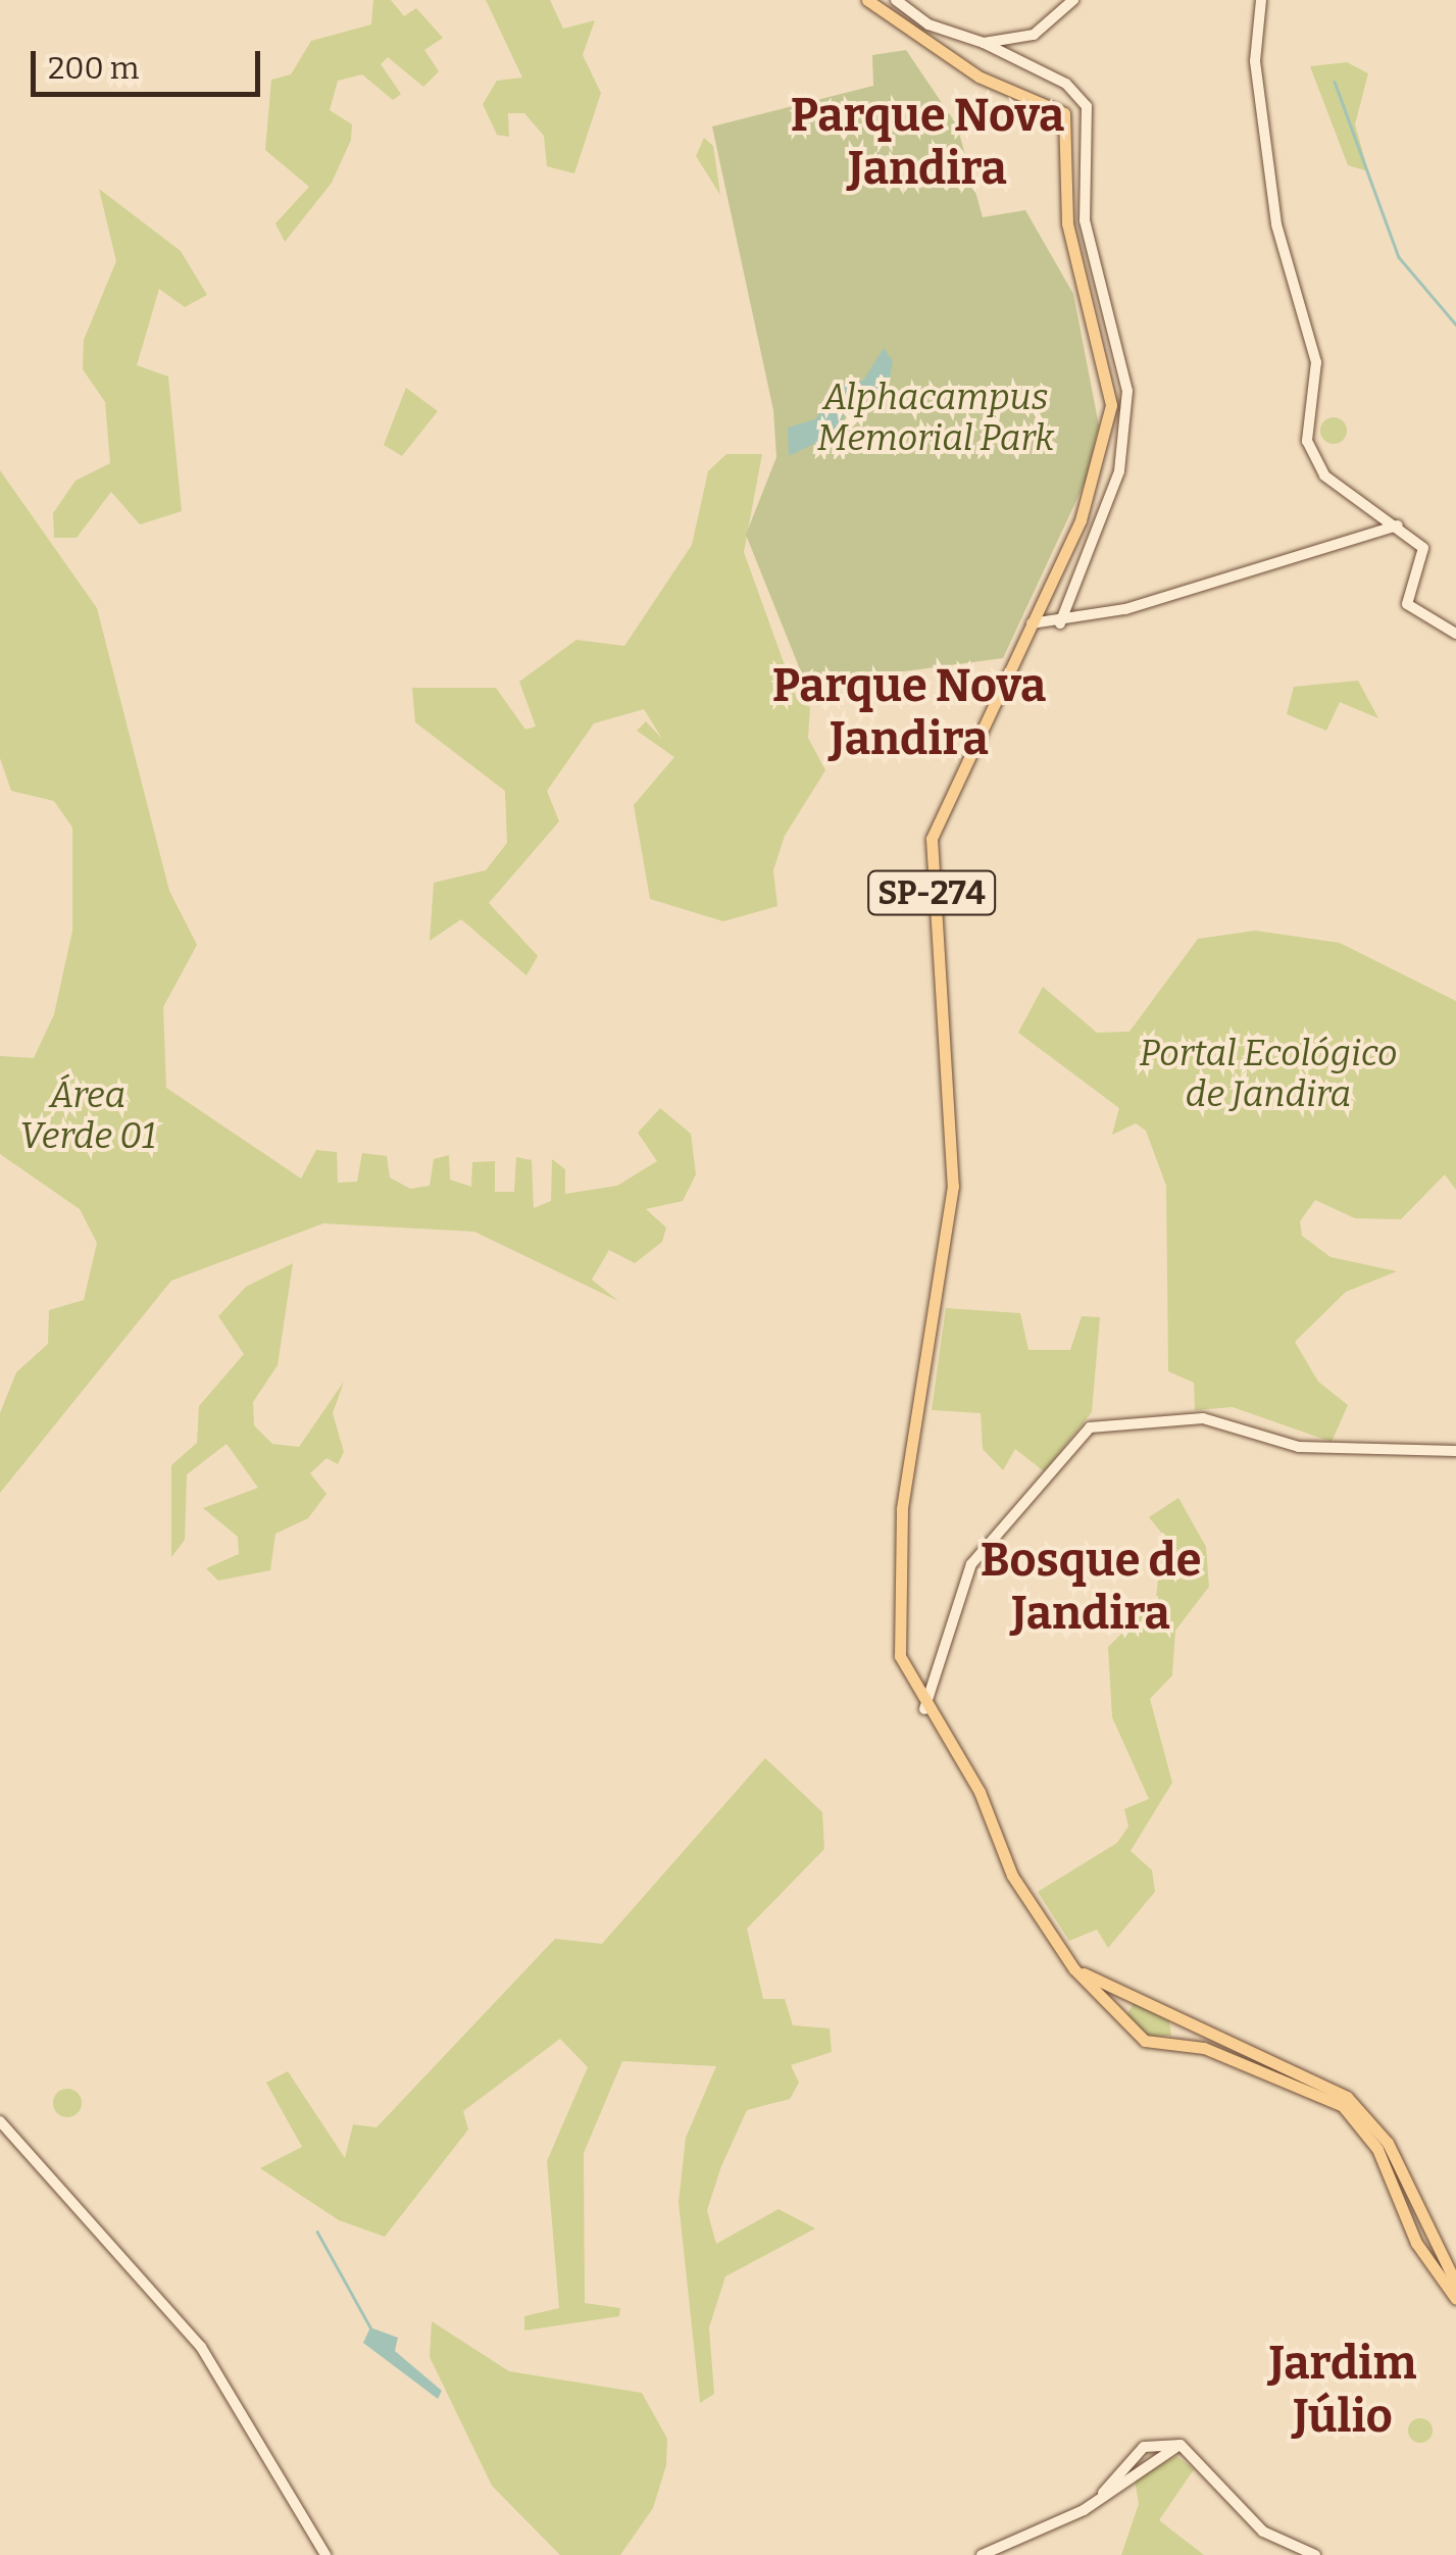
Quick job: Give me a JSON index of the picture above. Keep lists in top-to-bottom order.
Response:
{
  "streets": {
    "main road": ["SP-274"]
  },
  "districts": [
    "Parque Nova Jandira",
    "Parque Nova Jandira",
    "Bosque de Jandira",
    "Jardim Júlio"
  ],
  "parks": ["Alphacampus Memorial Park", "Portal Ecológico de Jandira", "Área Verde 01"],
  "scale_bar": "200 m"
}
